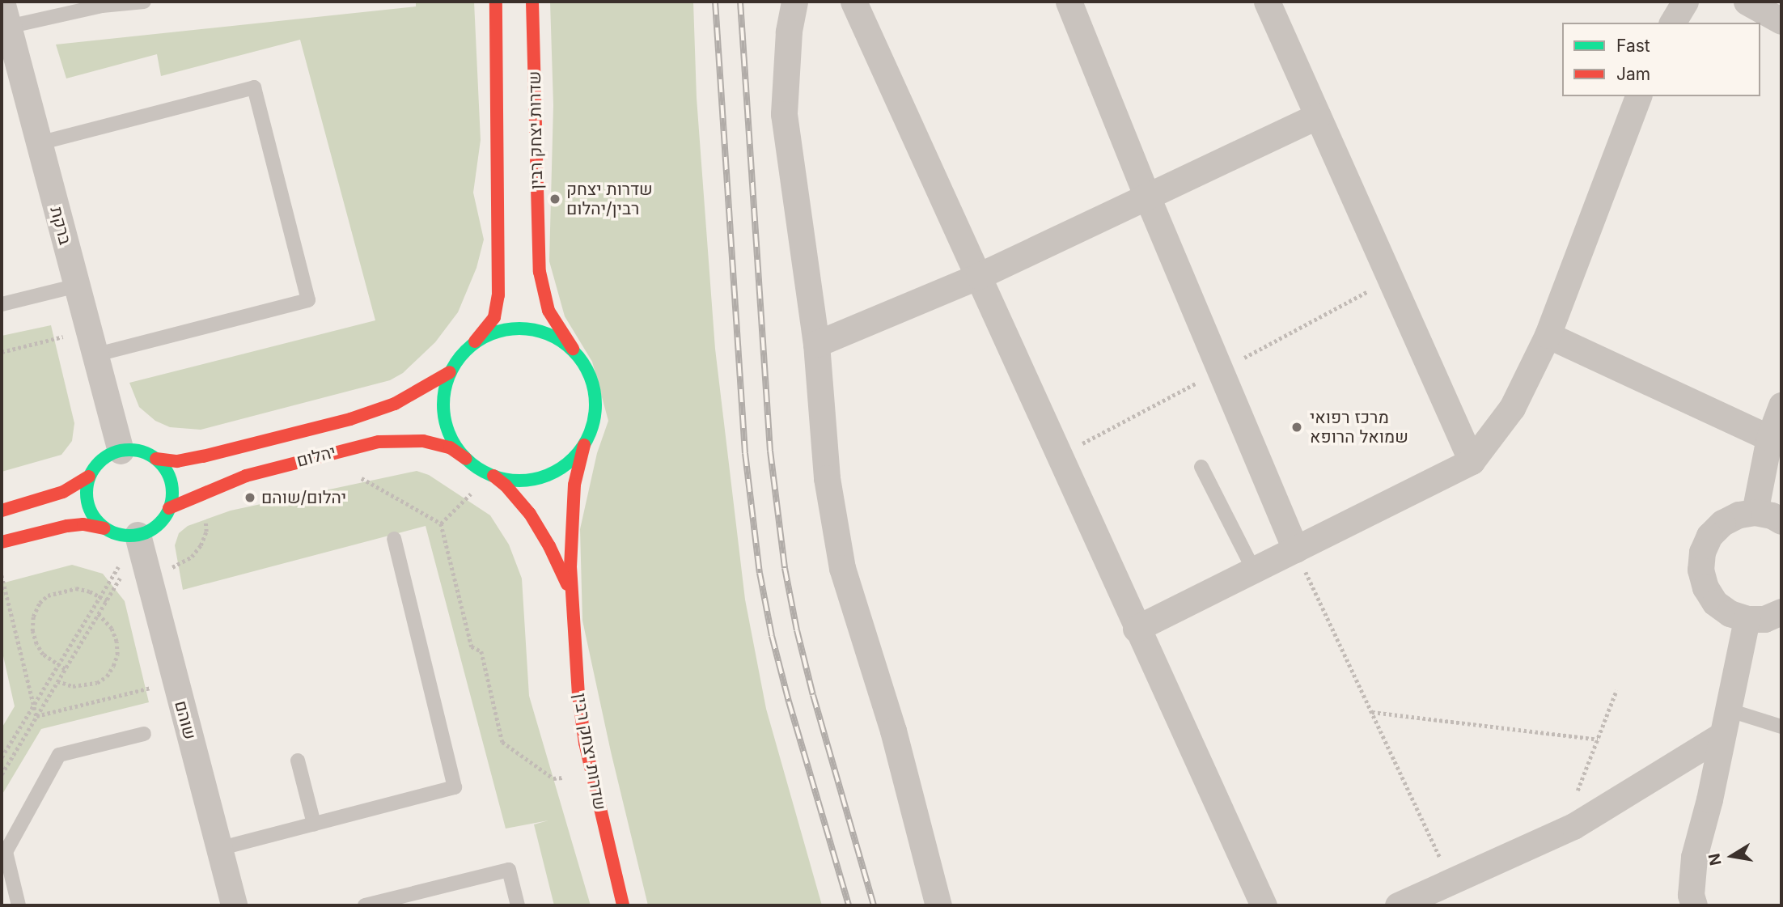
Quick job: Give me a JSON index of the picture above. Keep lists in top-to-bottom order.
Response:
{
  "streets": {
    "main road": ["שדרות יצחק רבין", "יהלום"],
    "street": ["ברקת", "שוהם"]
  },
  "crossings": [
    ["שדרות יצחק רבין", "יהלום"],
    ["ברקת", "יהלום"],
    ["ברקת", "שוהם"],
    ["יהלום", "שוהם"]
  ],
  "places": ["שדרות יצחק רבין/יהלום", "מרכז רפואי שמואל הרופא", "יהלום/שוהם"],
  "legend": ["Fast", "Jam"],
  "north": "left"
}
